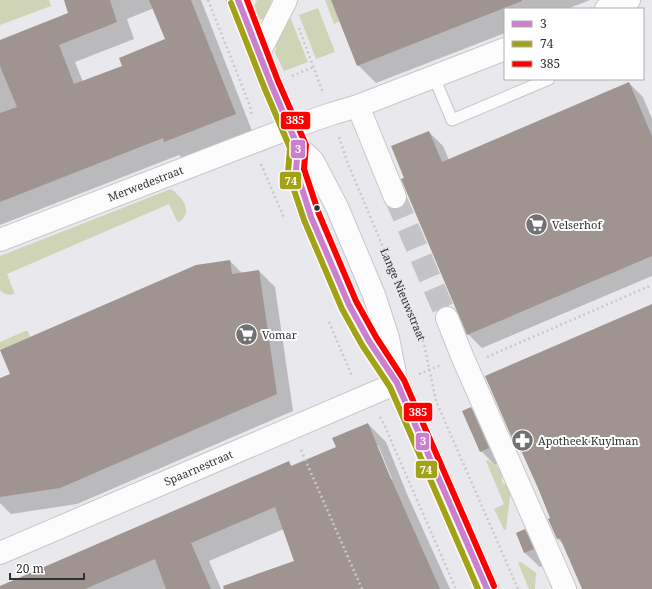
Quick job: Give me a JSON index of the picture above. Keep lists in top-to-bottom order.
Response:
{
  "streets": {
    "street": ["Merwedestraat", "Spaarnestraat"],
    "path": ["Lange Nieuwstraat"]
  },
  "crossings": [
    ["Merwedestraat", "Lange Nieuwstraat"]
  ],
  "places": {
    "supermarket": ["Velserhof", "Vomar"],
    "pharmacy": ["Apotheek Kuylman"]
  },
  "lines": ["transit line 3", "transit line 385", "transit line 74"],
  "legend": ["3", "74", "385"],
  "scale_bar": "20 m"
}
